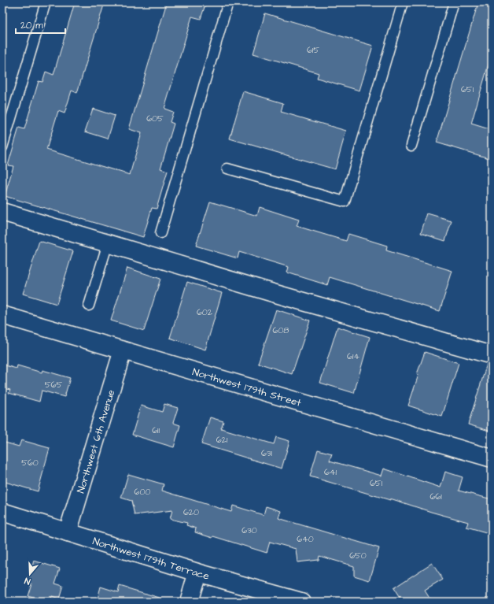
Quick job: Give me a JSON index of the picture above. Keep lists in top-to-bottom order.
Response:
{
  "streets": {
    "street": ["Northwest 179th Street", "Northwest 6th Avenue", "Northwest 179th Terrace"]
  },
  "crossings": [
    ["Northwest 179th Street", "Northwest 6th Avenue"],
    ["Northwest 6th Avenue", "Northwest 179th Terrace"]
  ],
  "house_numbers": [
    "615",
    "651",
    "605",
    "602",
    "608",
    "614",
    "565",
    "611",
    "621",
    "631",
    "560",
    "641",
    "651",
    "600",
    "661",
    "620",
    "630",
    "640",
    "650"
  ],
  "scale_bar": "20 m",
  "north": "bottom"
}
